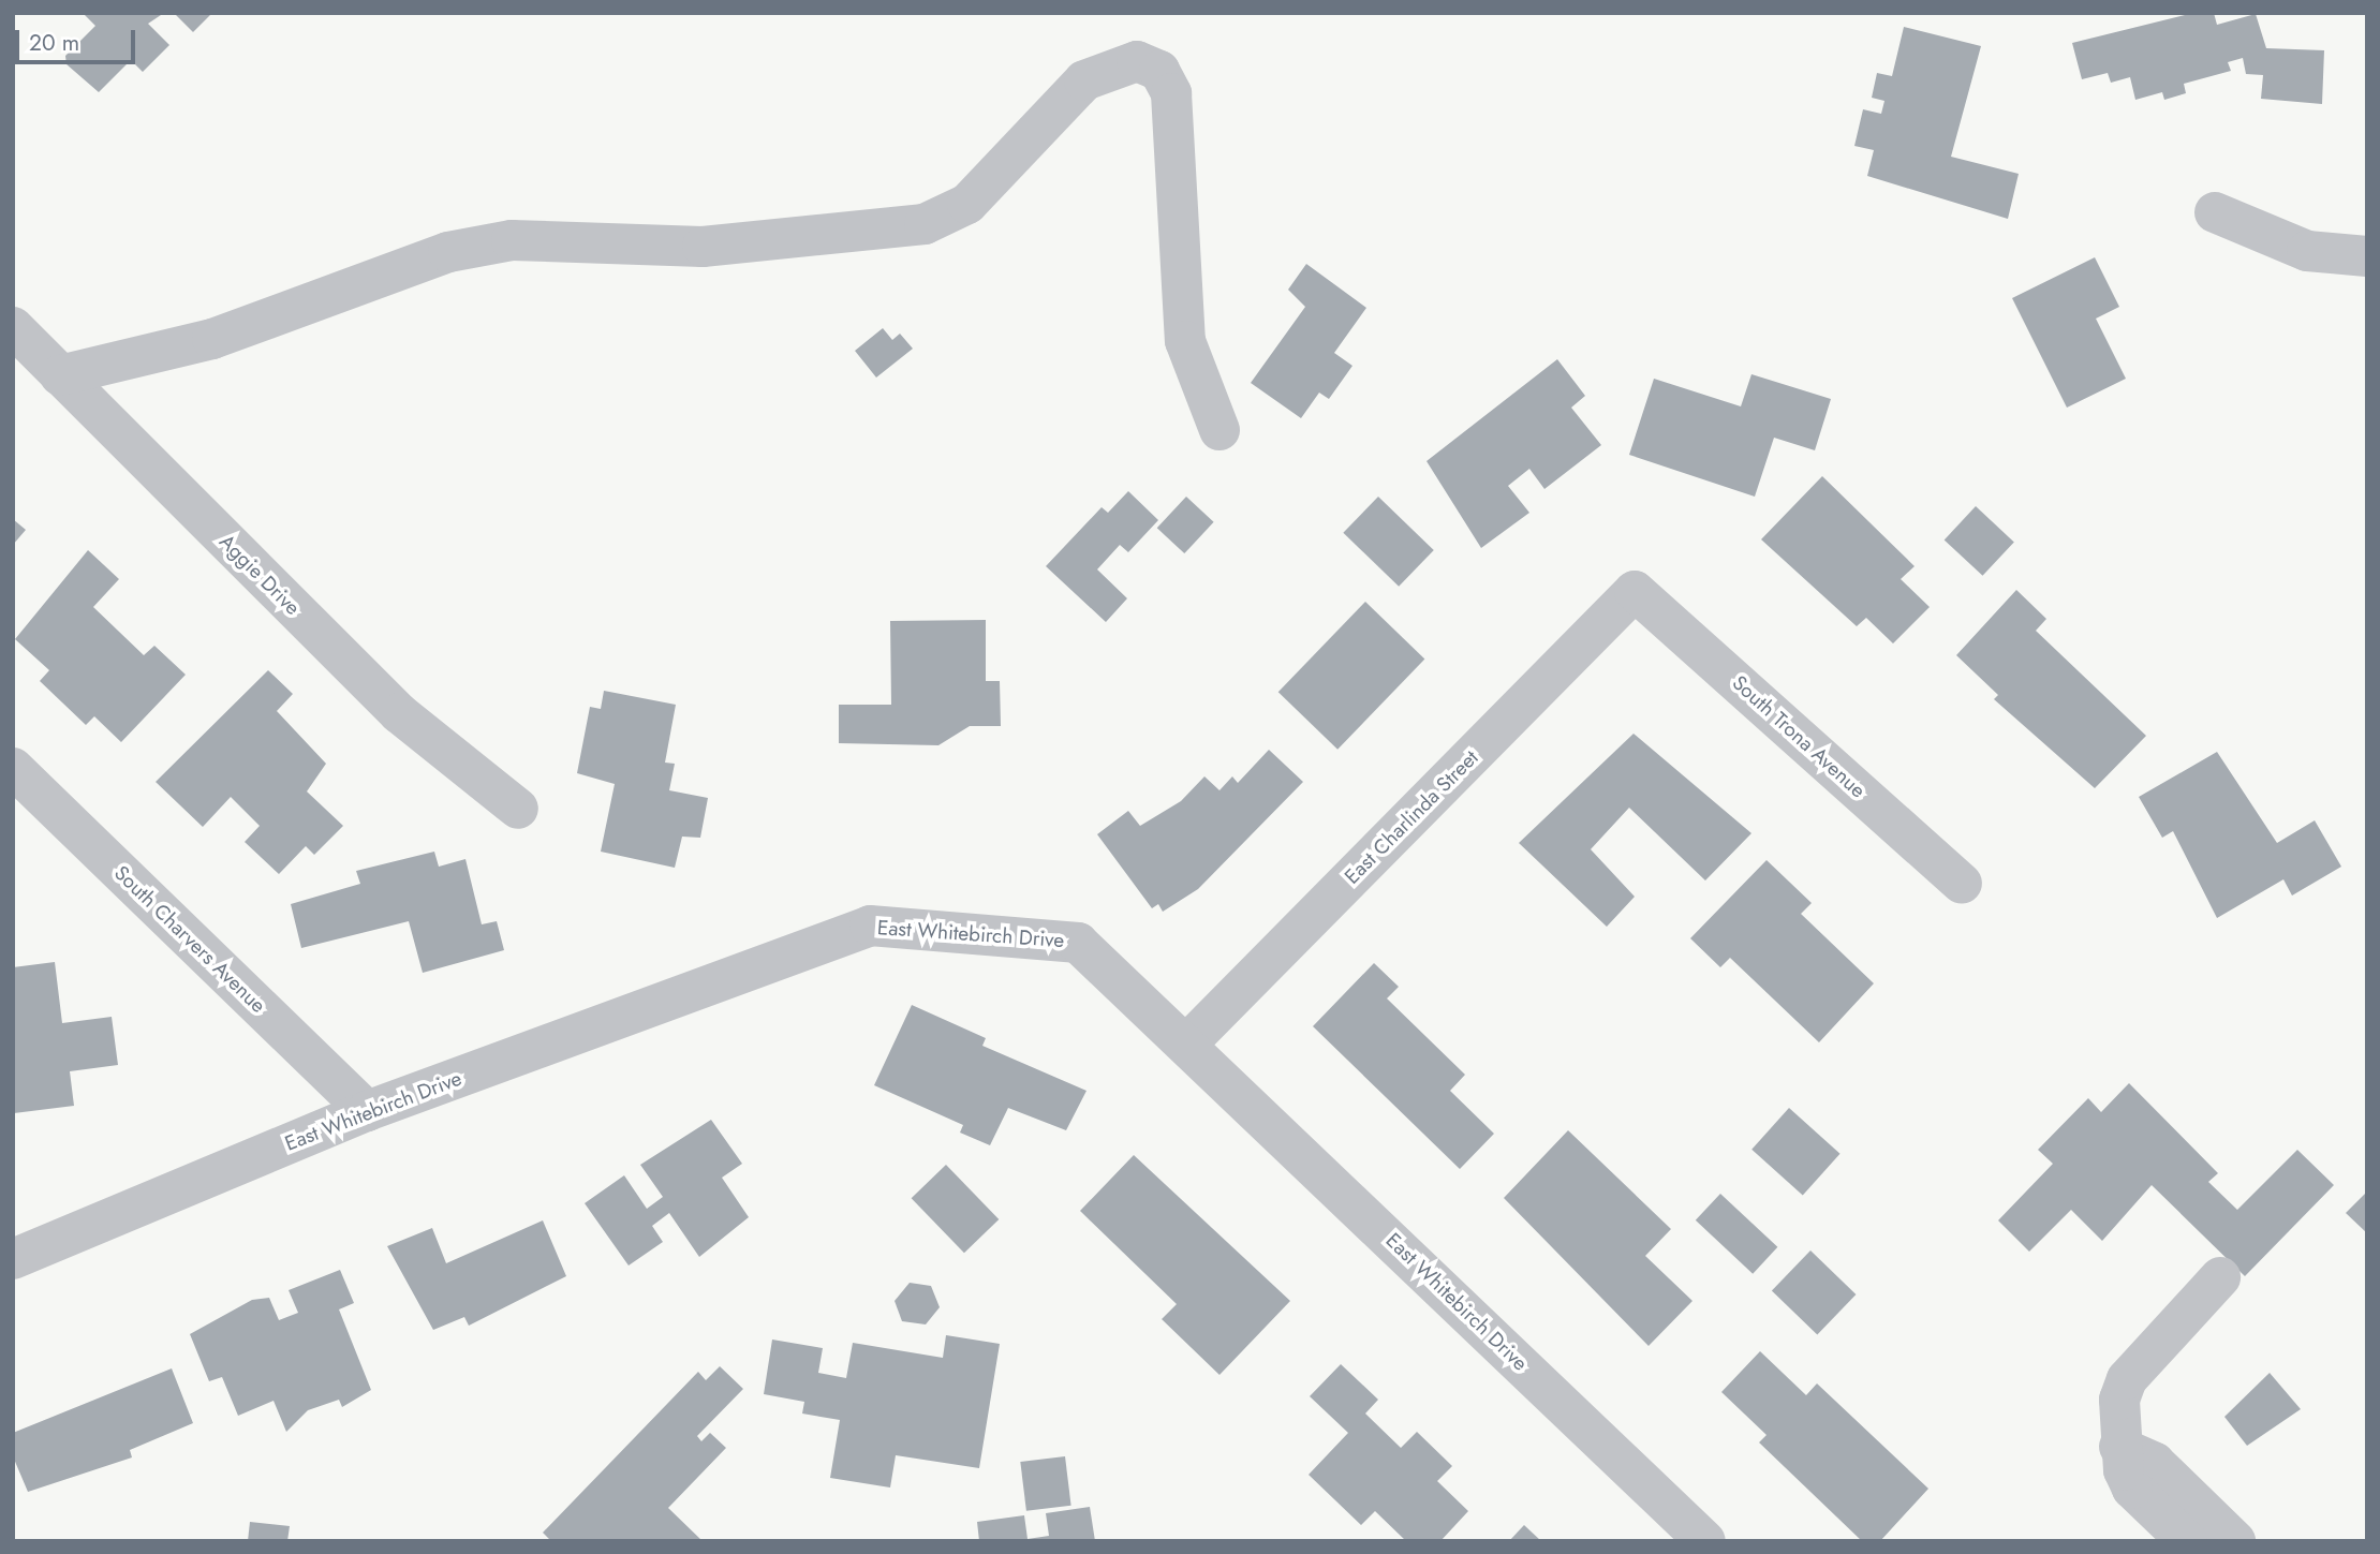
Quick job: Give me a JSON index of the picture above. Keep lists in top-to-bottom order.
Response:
{
  "streets": {
    "street": [
      "Aggie Drive",
      "South Trona Avenue",
      "East Charlinda Street",
      "East Whitebirch Drive",
      "South Charvers Avenue"
    ]
  },
  "crossings": [
    ["South Trona Avenue", "East Charlinda Street"],
    ["East Charlinda Street", "East Whitebirch Drive"],
    ["East Whitebirch Drive", "South Charvers Avenue"]
  ],
  "scale_bar": "20 m"
}
